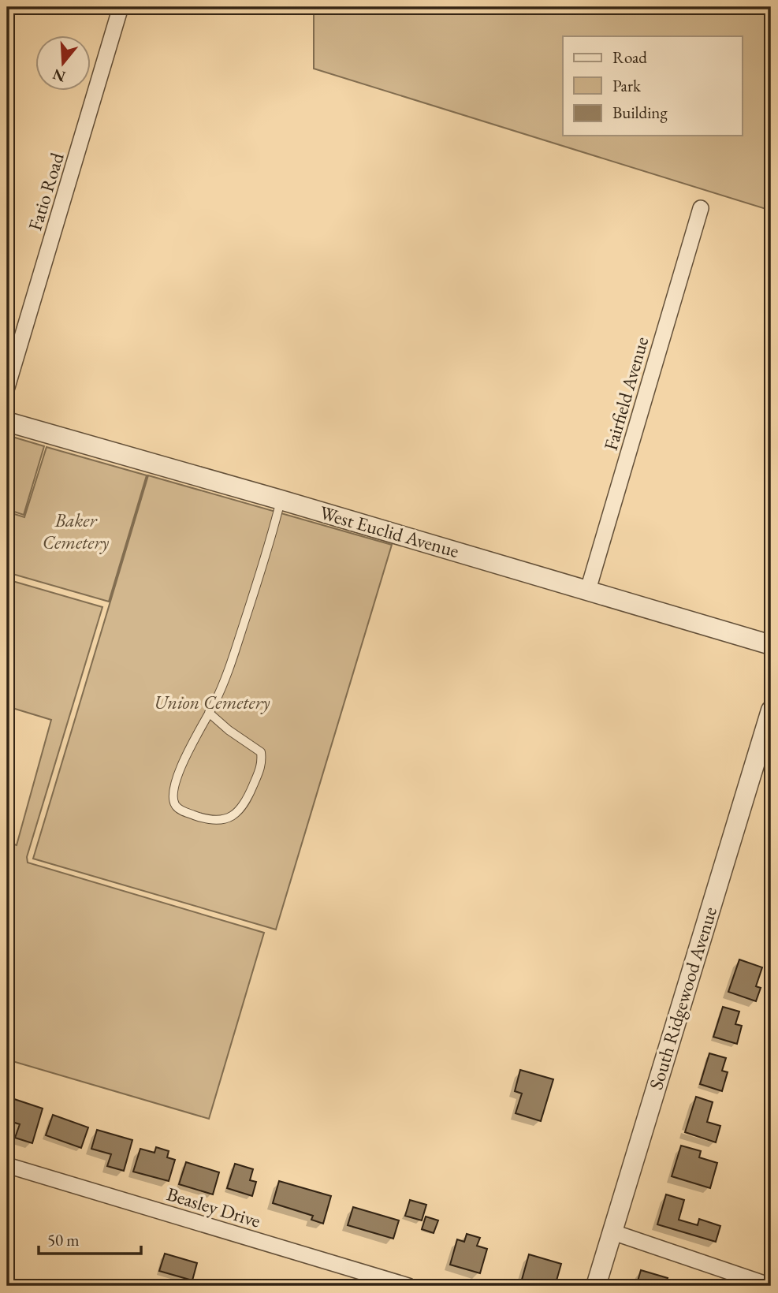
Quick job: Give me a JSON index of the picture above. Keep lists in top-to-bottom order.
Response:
{
  "streets": {
    "street": [
      "Fatio Road",
      "Fairfield Avenue",
      "West Euclid Avenue",
      "South Ridgewood Avenue",
      "Beasley Drive"
    ]
  },
  "crossings": [
    ["Fairfield Avenue", "West Euclid Avenue"]
  ],
  "parks": ["Baker Cemetery", "Union Cemetery"],
  "legend": ["Road", "Park", "Building"],
  "scale_bar": "50 m",
  "north": "bottom"
}
